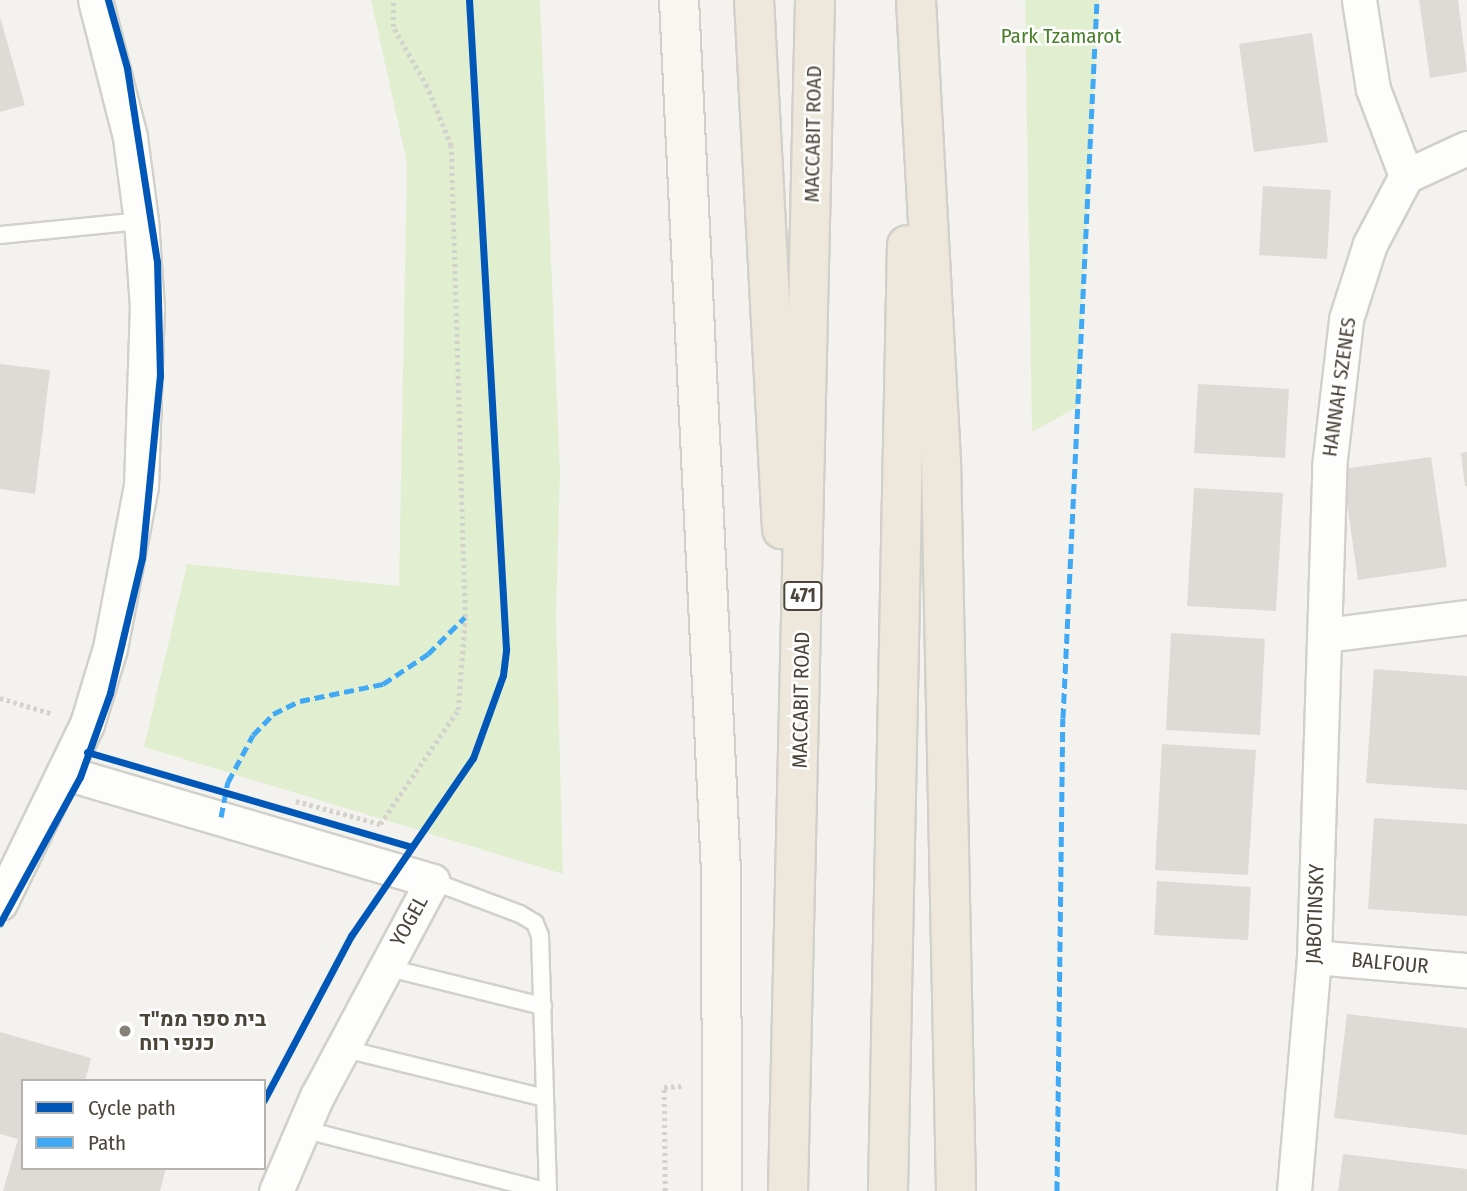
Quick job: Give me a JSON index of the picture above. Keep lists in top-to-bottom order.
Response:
{
  "streets": {
    "highway": ["MACCABIT ROAD", "471"],
    "street": [
      "HANNAH SZENES",
      "JABOTINSKY",
      "YOGEL",
      "BALFOUR"
    ]
  },
  "crossings": [
    ["HANNAH SZENES", "JABOTINSKY"],
    ["JABOTINSKY", "BALFOUR"]
  ],
  "parks": ["Park Tzamarot"],
  "places": ["בית ספר ממ\"ד כנפי רוח"],
  "legend": ["Cycle path", "Path"]
}
